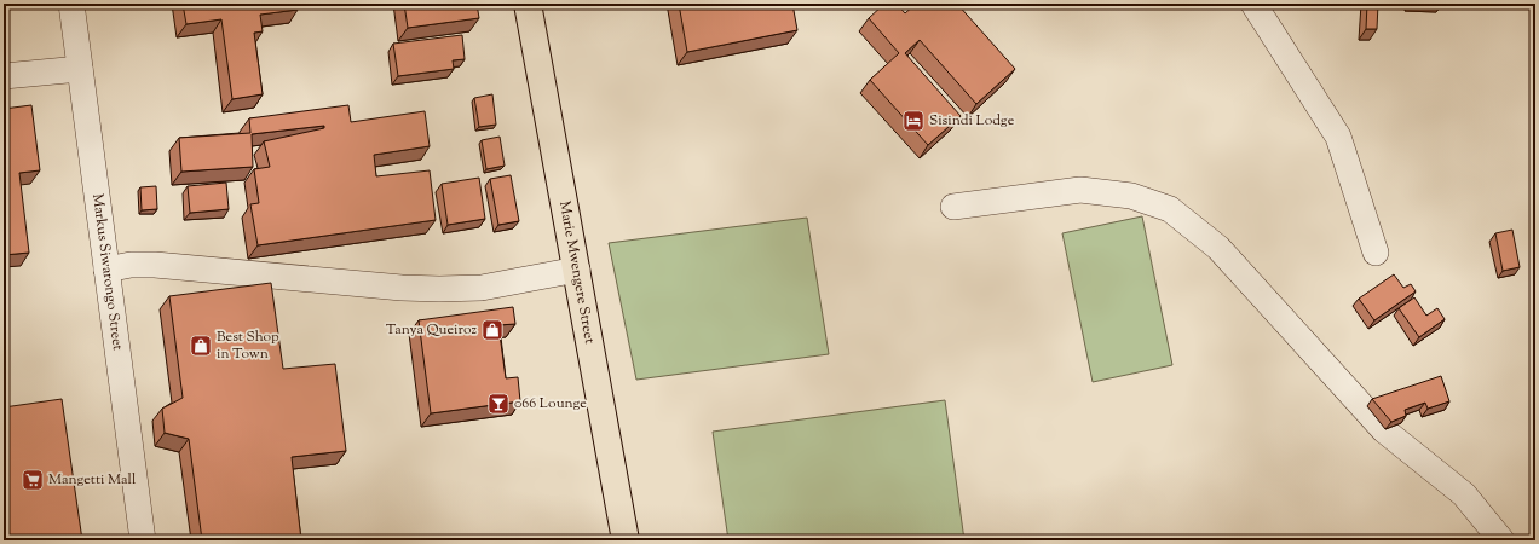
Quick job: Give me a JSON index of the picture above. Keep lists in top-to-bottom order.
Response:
{
  "streets": {
    "main road": ["Marie Mwengere Street"],
    "street": ["Markus Siwarongo Street"]
  },
  "places": {
    "hotel": ["Sisindi Lodge"],
    "shop": ["Tanya Queiroz", "Best Shop in Town"],
    "bar": ["066 Lounge"],
    "supermarket": ["Mangetti Mall"]
  }
}
